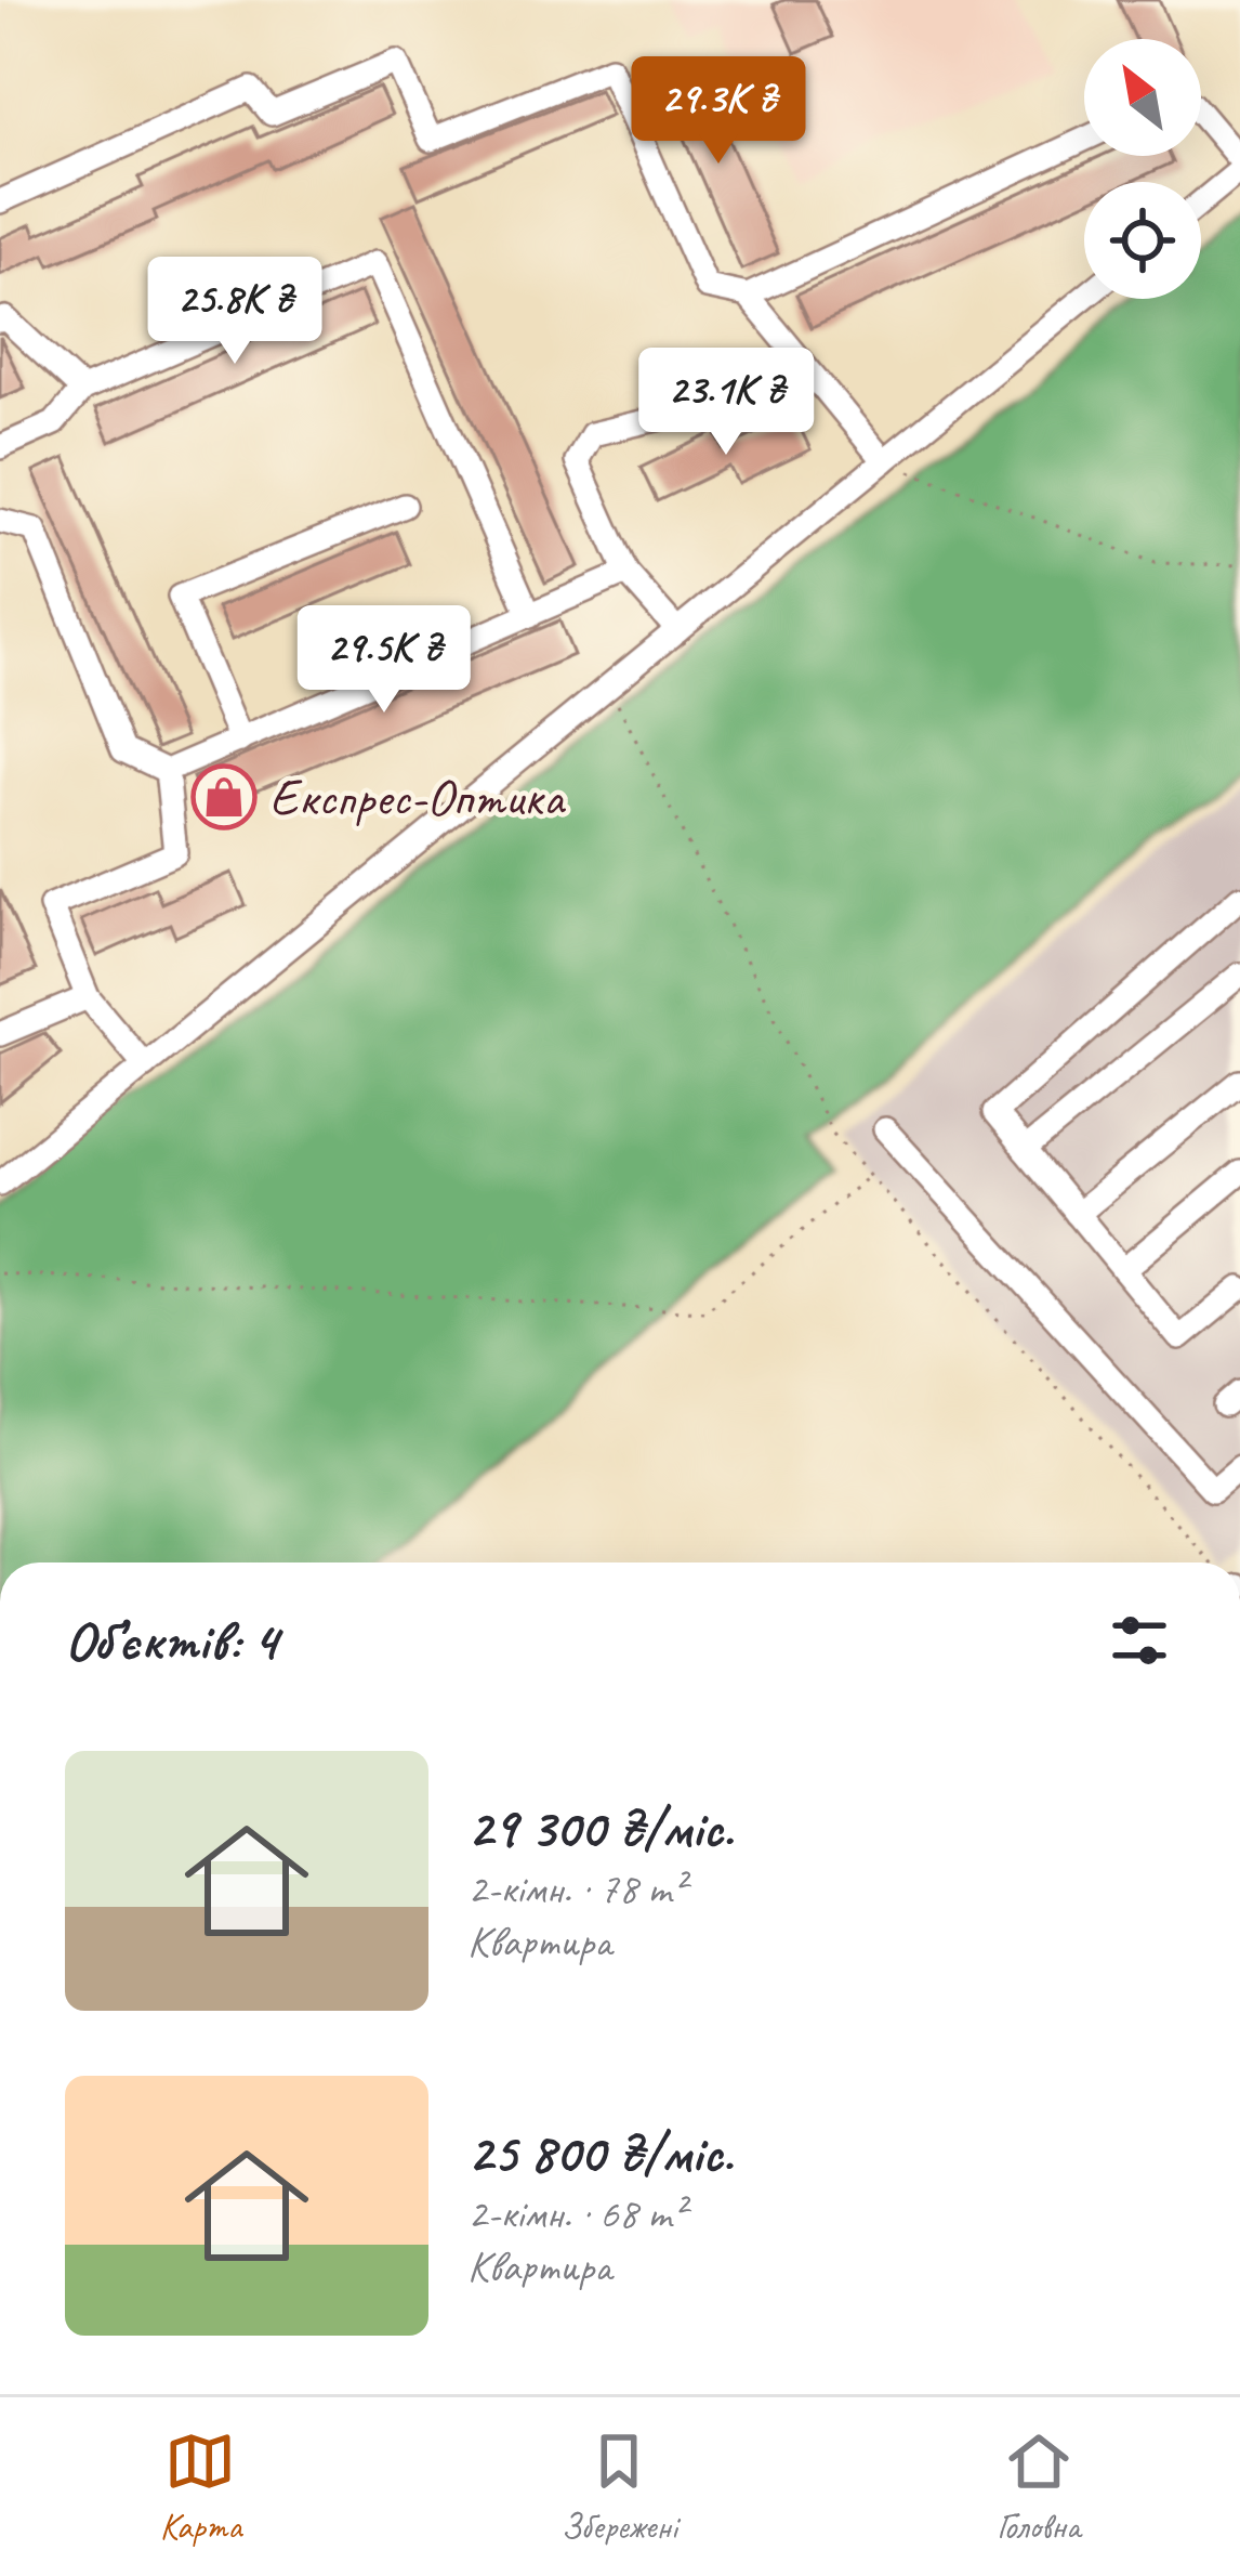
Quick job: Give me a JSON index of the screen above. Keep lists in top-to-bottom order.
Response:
{
  "places": {
    "shop": ["Експрес-Оптика"]
  },
  "north": "top left",
  "page": {
    "price": [
      "29.3K ₴",
      "25.8K ₴",
      "23.1K ₴",
      "29.5K ₴"
    ],
    "heading": "Об’єктів: 4",
    "list": [
      {
        "name": "29 300 ₴/міс.",
        "note": "2-кімн. · 78 m² · Квартира"
      },
      {
        "name": "25 800 ₴/міс.",
        "note": "2-кімн. · 68 m² · Квартира"
      }
    ],
    "tabs": ["Карта", "Збережені", "Головна"]
  }
}
